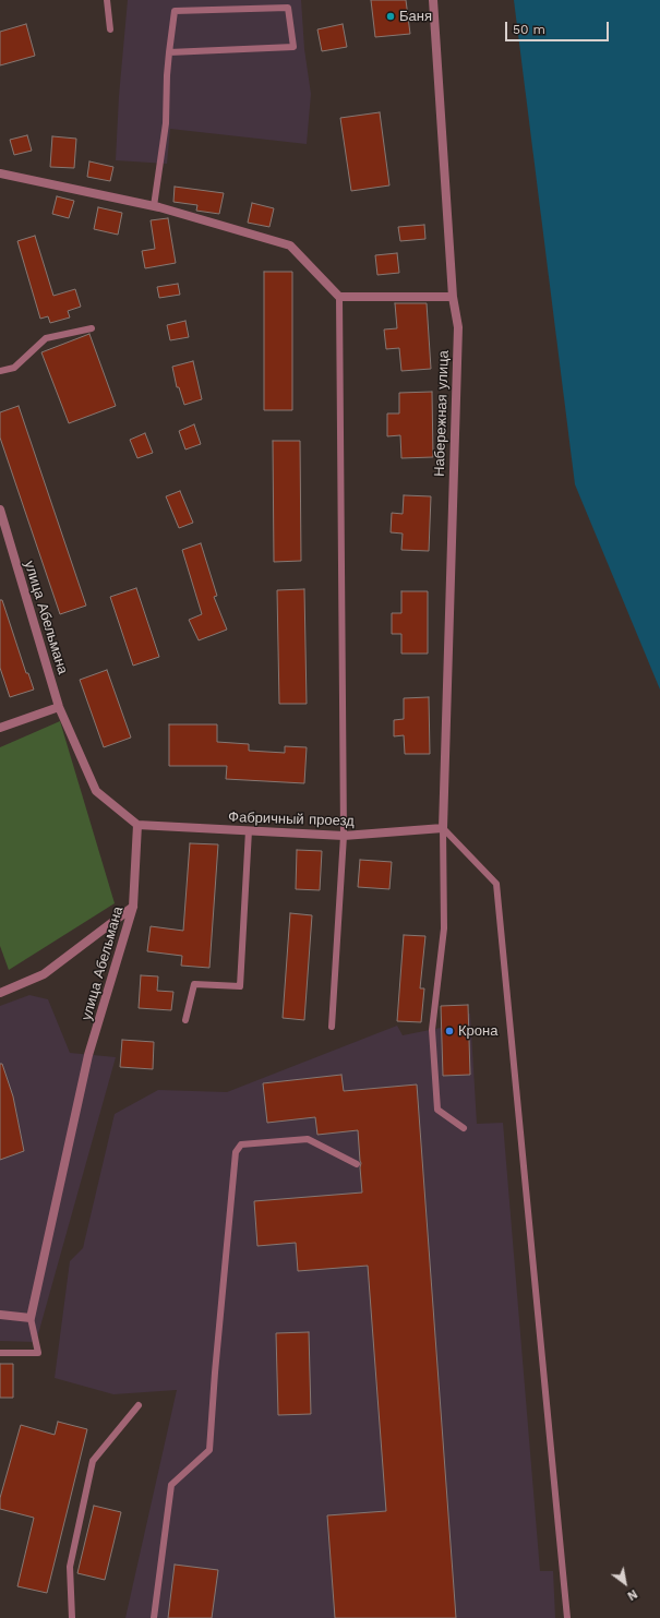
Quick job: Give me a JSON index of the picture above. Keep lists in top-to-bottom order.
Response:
{
  "streets": {
    "street": ["Набережная улица", "улица Абельмана", "Фабричный проезд"]
  },
  "crossings": [
    ["Набережная улица", "Фабричный проезд"],
    ["улица Абельмана", "Фабричный проезд"]
  ],
  "places": ["Баня", "Крона"],
  "scale_bar": "50 m",
  "north": "bottom right"
}
